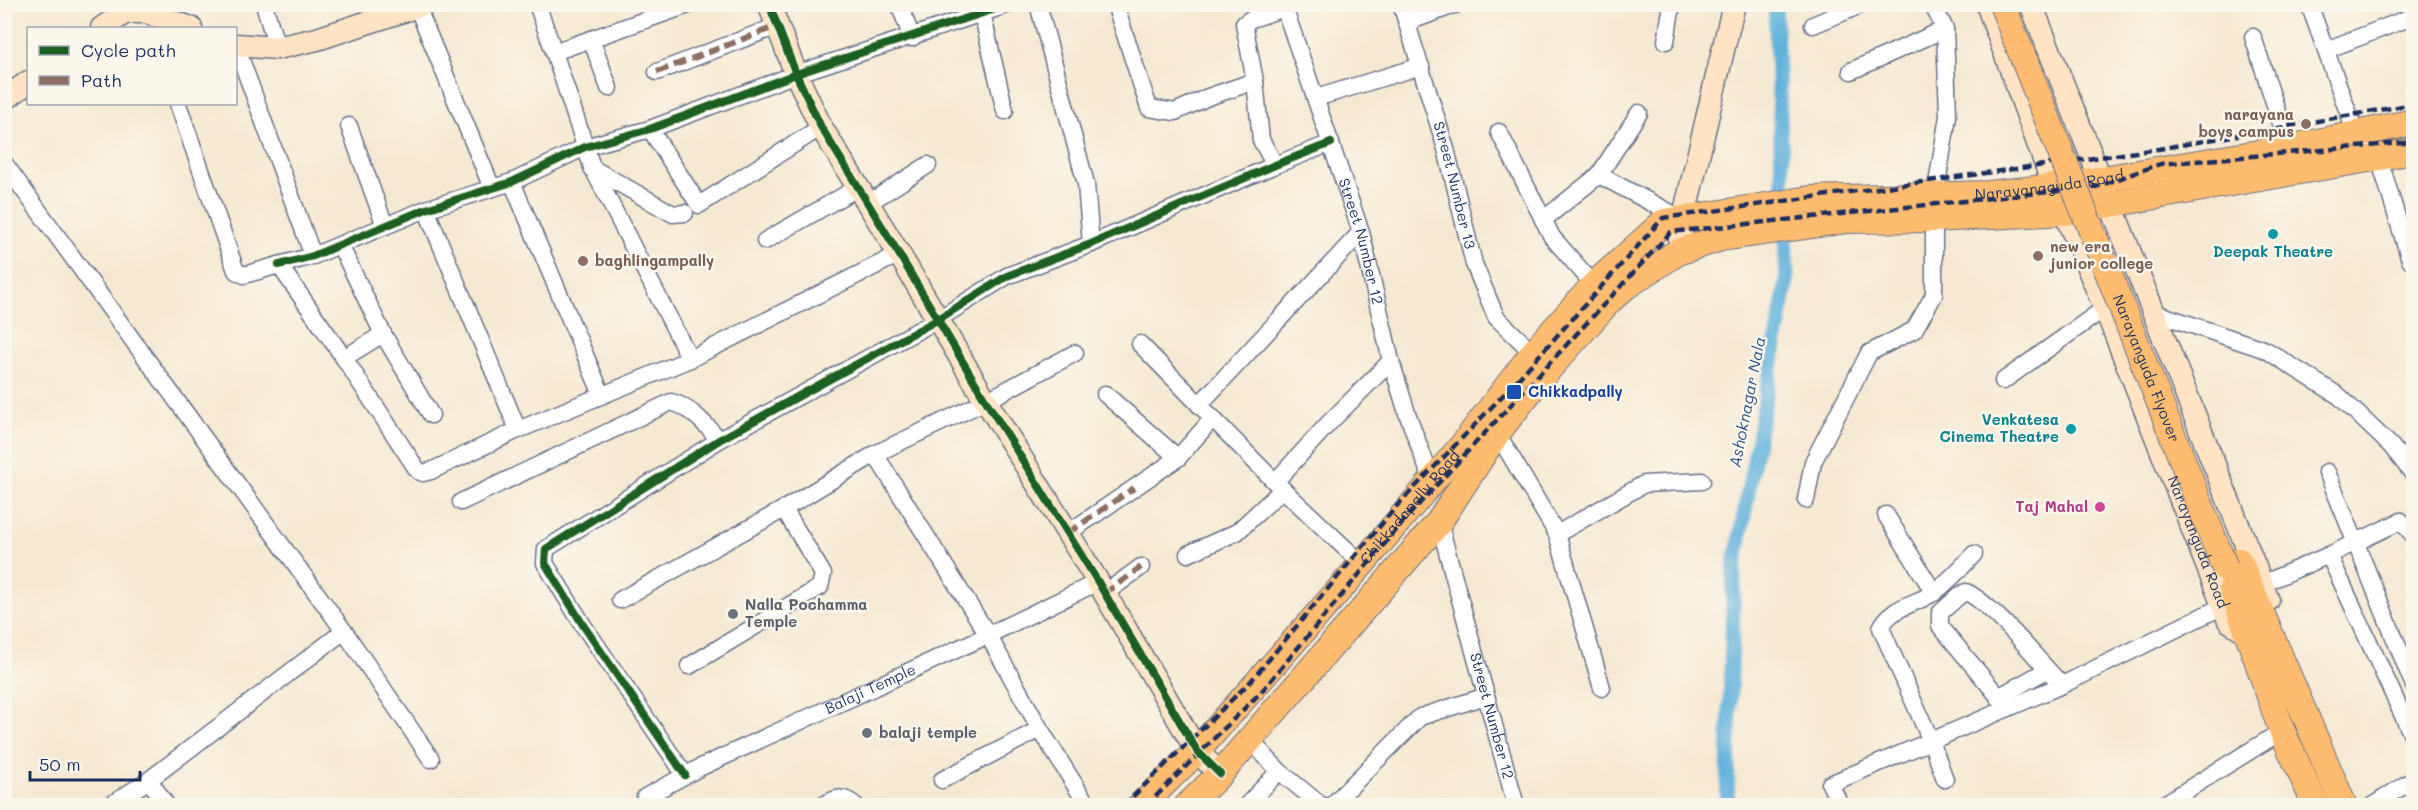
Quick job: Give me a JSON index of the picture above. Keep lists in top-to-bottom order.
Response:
{
  "streets": {
    "main road": ["Narayanaguda Road", "Narayanguda Flyover", "Chikkadapally Road"],
    "street": [
      "Street Number 13",
      "Street Number 12",
      "Narayanguda Road",
      "Balaji Temple"
    ]
  },
  "crossings": [
    ["Narayanaguda Road", "Chikkadapally Road"],
    ["Narayanaguda Road", "Narayanguda Road"],
    ["Street Number 13", "Chikkadapally Road"],
    ["Street Number 12", "Chikkadapally Road"],
    ["Narayanguda Flyover", "Narayanguda Road"]
  ],
  "water": ["Ashoknagar Nala"],
  "places": {
    "other": [
      "narayana boys campus",
      "Deepak Theatre",
      "new era junior college",
      "baghlingampally",
      "Venkatesa Cinema Theatre",
      "Taj Mahal",
      "Nalla Pochamma Temple",
      "balaji temple"
    ],
    "transit": ["Chikkadpally"]
  },
  "legend": ["Cycle path", "Path"],
  "scale_bar": "50 m"
}
